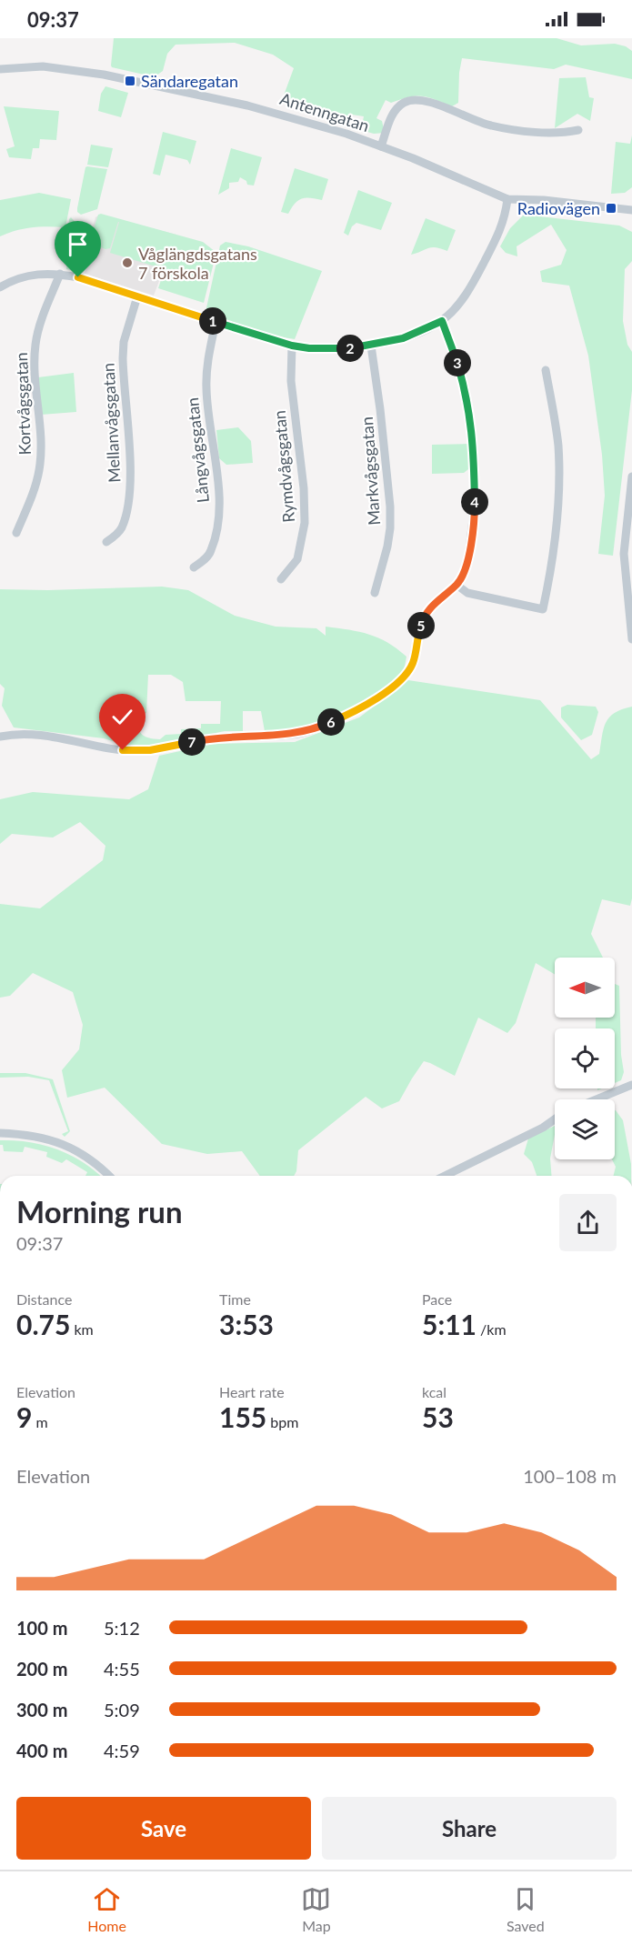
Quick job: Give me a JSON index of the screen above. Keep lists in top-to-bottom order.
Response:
{
  "streets": {
    "street": [
      "Antenngatan",
      "Kortvågsgatan",
      "Mellanvågsgatan",
      "Långvågsgatan",
      "Rymdvågsgatan",
      "Markvågsgatan"
    ]
  },
  "places": {
    "transit": ["Sändaregatan", "Radiovägen"],
    "other": ["Våglängdsgatans 7 förskola"]
  },
  "north": "left",
  "page": {
    "status": "09:37",
    "pins": [
      "1",
      "2",
      "3",
      "4",
      "5",
      "6",
      "7"
    ],
    "heading": ["Morning run", "09:37"],
    "stats": [
      ["Distance", "0.75 km"],
      ["Time", "3:53"],
      ["Pace", "5:11 /km"],
      ["Elevation", "9 m"],
      ["Heart rate", "155 bpm"],
      ["kcal", "53"]
    ],
    "chart": ["Elevation", "100–108 m"],
    "list": [
      {
        "name": "100 m",
        "note": "5:12"
      },
      {
        "name": "200 m",
        "note": "4:55"
      },
      {
        "name": "300 m",
        "note": "5:09"
      },
      {
        "name": "400 m",
        "note": "4:59"
      }
    ],
    "buttons": ["Save", "Share"],
    "tabs": ["Home", "Map", "Saved"]
  }
}
